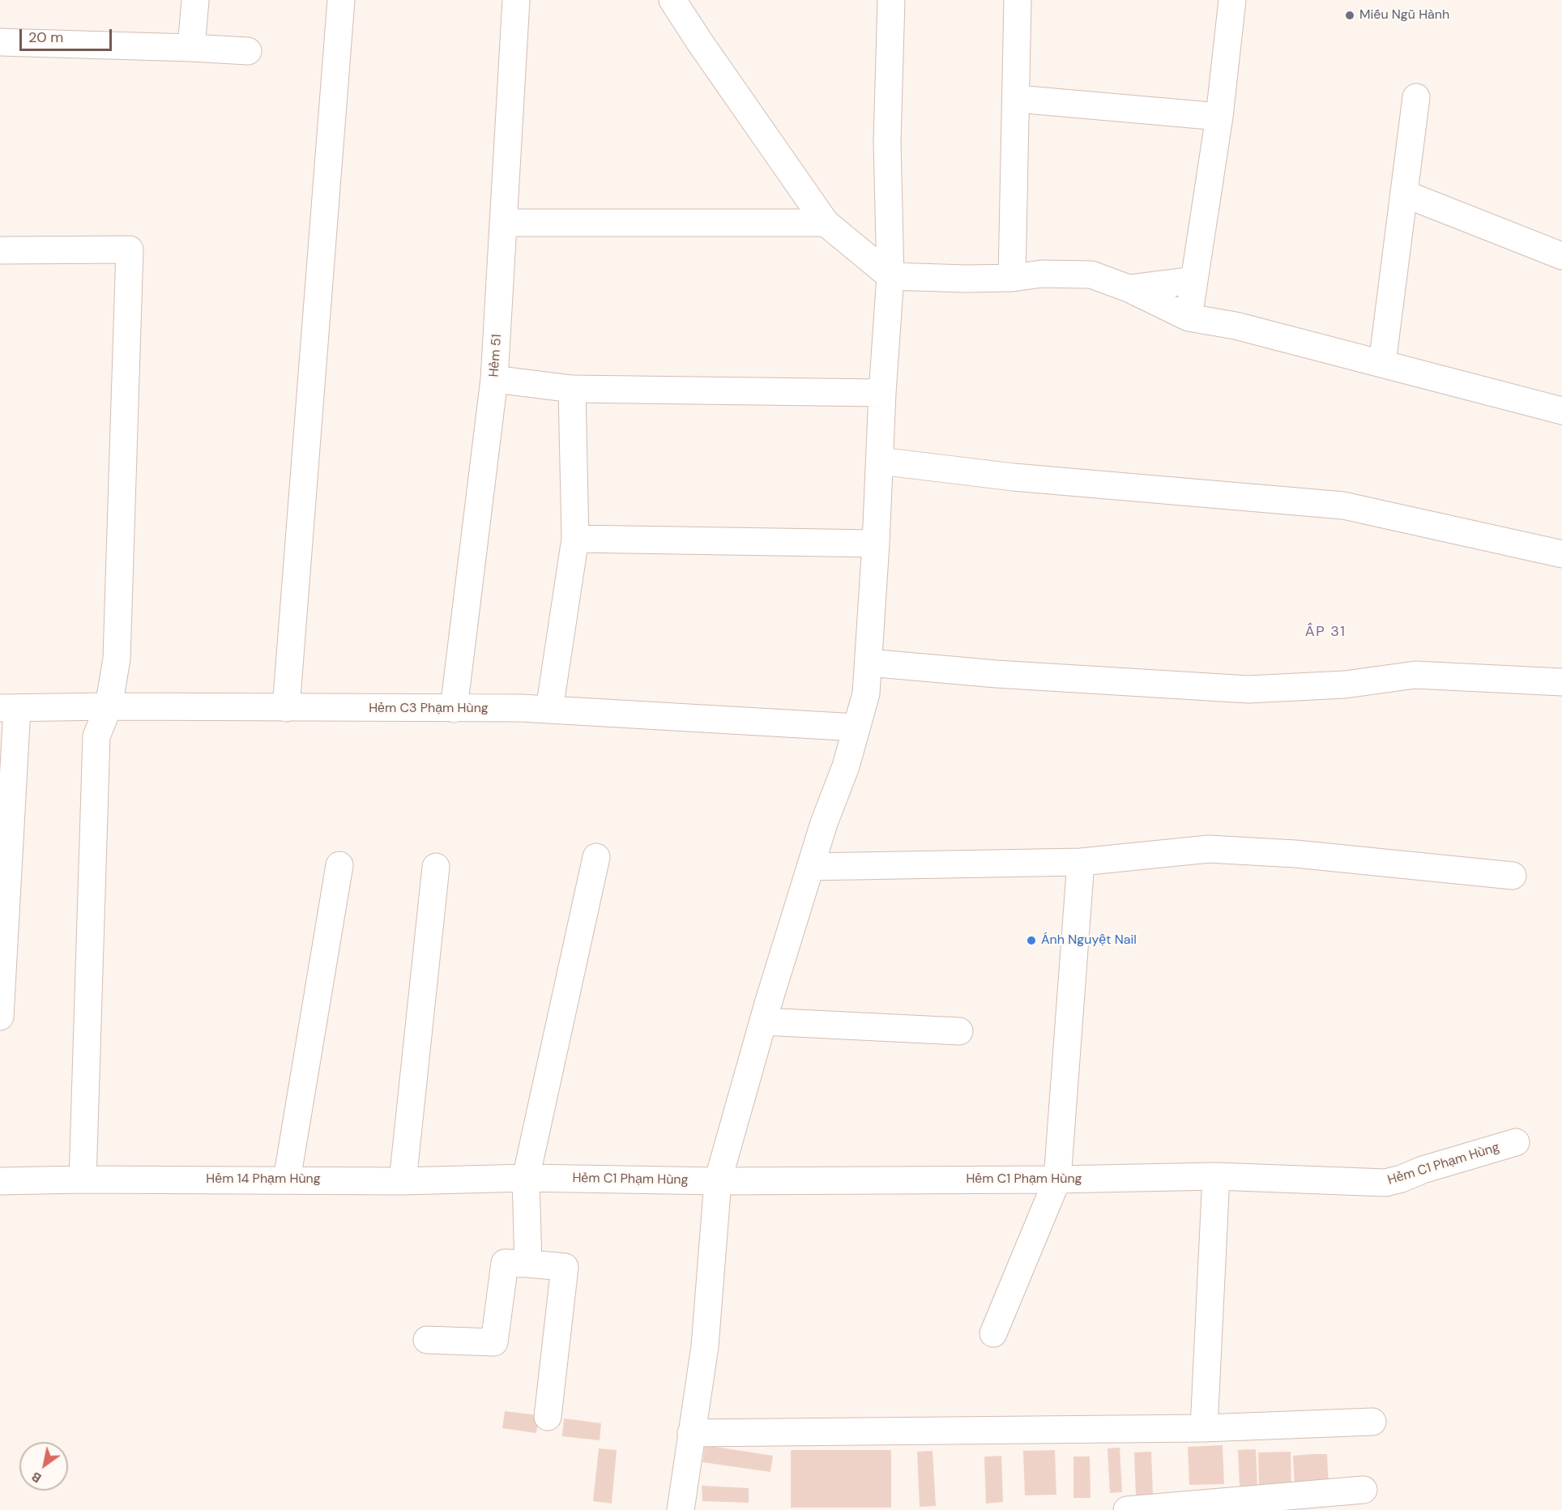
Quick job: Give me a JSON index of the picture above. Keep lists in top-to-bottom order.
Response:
{
  "streets": {
    "street": [
      "Hẻm 51",
      "Hẻm C3 Phạm Hùng",
      "Hẻm C1 Phạm Hùng",
      "Hẻm 14 Phạm Hùng"
    ]
  },
  "crossings": [
    ["Hẻm 51", "Hẻm C3 Phạm Hùng"],
    ["Hẻm C1 Phạm Hùng", "Hẻm 14 Phạm Hùng"]
  ],
  "districts": ["ẤP 31"],
  "places": ["Miếu Ngũ Hành", "Ánh Nguyệt Nail"],
  "scale_bar": "20 m",
  "north": "bottom left"
}
